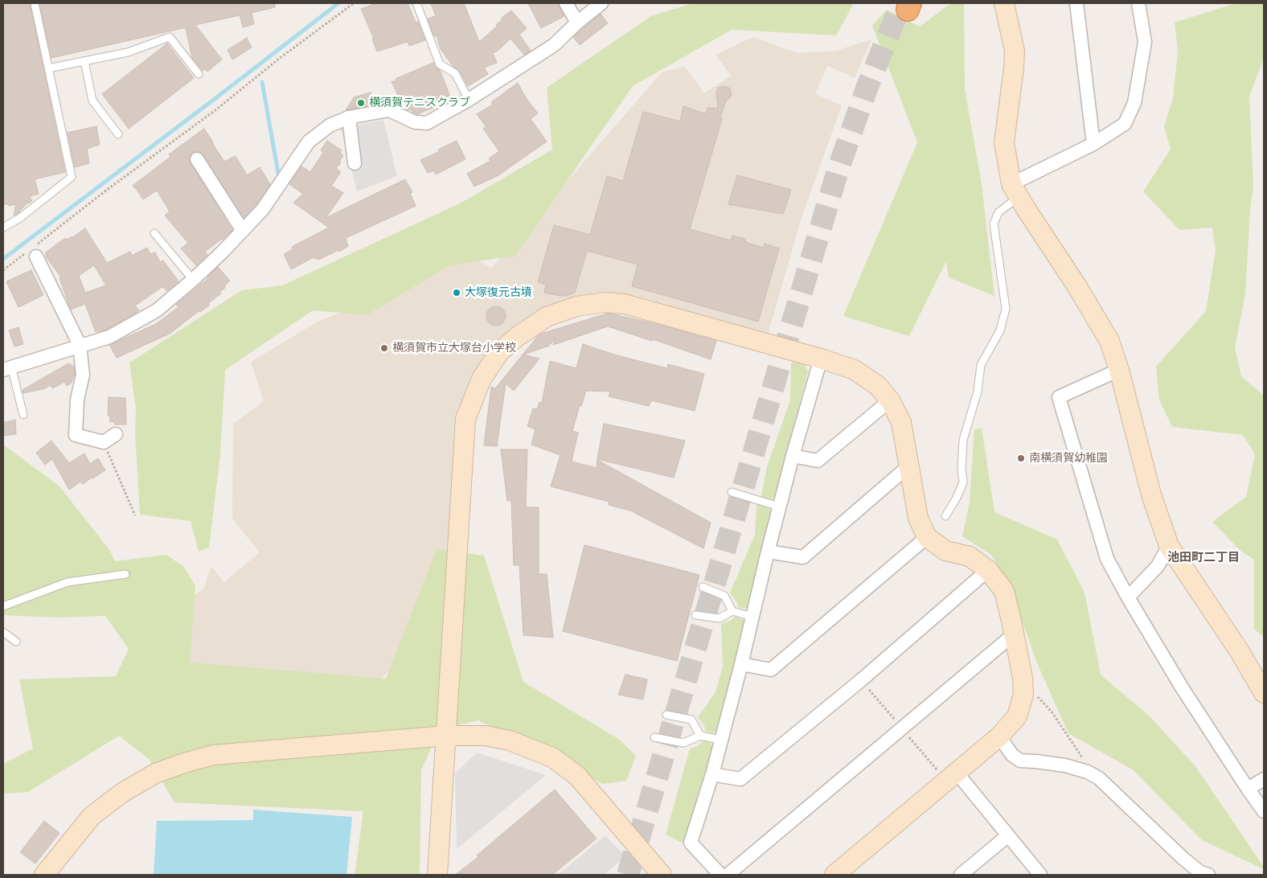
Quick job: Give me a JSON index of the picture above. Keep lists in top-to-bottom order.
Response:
{
  "districts": ["池田町二丁目"],
  "places": [
    "横須賀テニスクラブ",
    "大塚復元古墳",
    "横須賀市立大塚台小学校",
    "南横須賀幼稚園"
  ]
}
